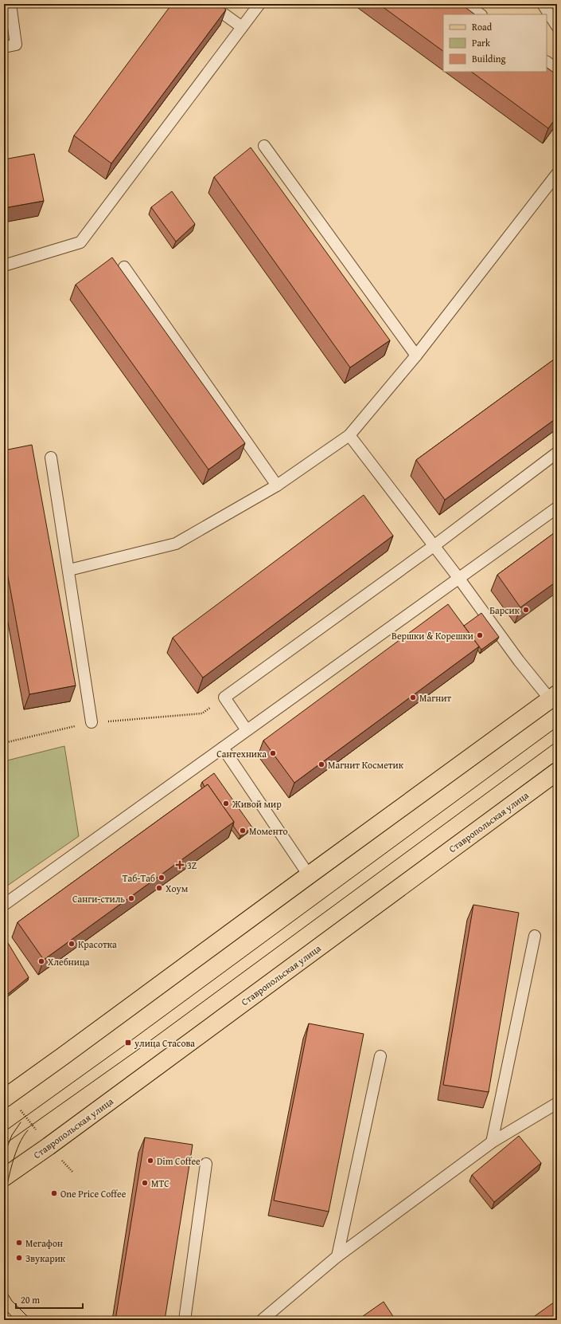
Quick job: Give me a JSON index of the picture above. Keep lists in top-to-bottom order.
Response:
{
  "streets": {
    "main road": ["Ставропольская улица"]
  },
  "places": {
    "other": [
      "Барсик",
      "Вершки & Корешки",
      "Магнит",
      "Сантехника",
      "Магнит Косметик",
      "Живой мир",
      "Моменто",
      "Таб-Таб",
      "Хоум",
      "Санги-стиль",
      "Красотка",
      "Хлебница",
      "Dim Coffee",
      "МТС",
      "One Price Coffee",
      "Мегафон",
      "Звукарик"
    ],
    "health": ["3Z"],
    "transit": ["улица Стасова"]
  },
  "legend": ["Road", "Park", "Building"],
  "scale_bar": "20 m"
}
